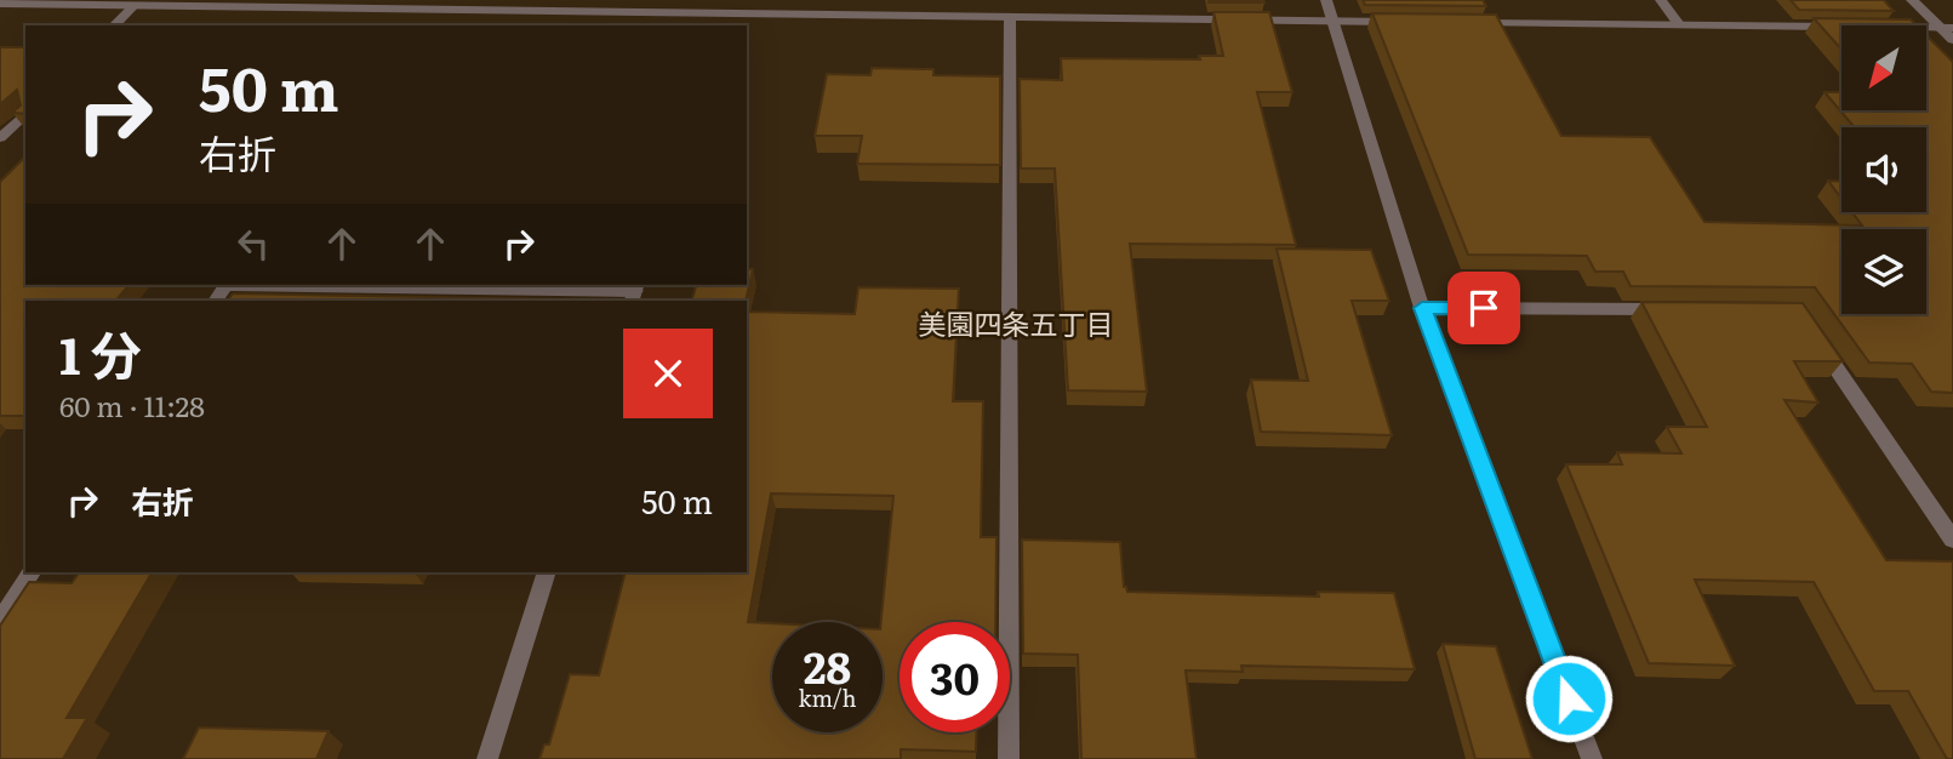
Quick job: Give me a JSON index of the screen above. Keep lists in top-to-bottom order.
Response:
{
  "districts": ["美園四条五丁目"],
  "north": "bottom left",
  "page": {
    "turn": ["50 m", "右折"],
    "heading": ["1 分", "60 m · 11:28"],
    "list": [
      {
        "name": "右折",
        "value": "50 m"
      }
    ],
    "speed": "28 km/h",
    "limit": "30"
  }
}
